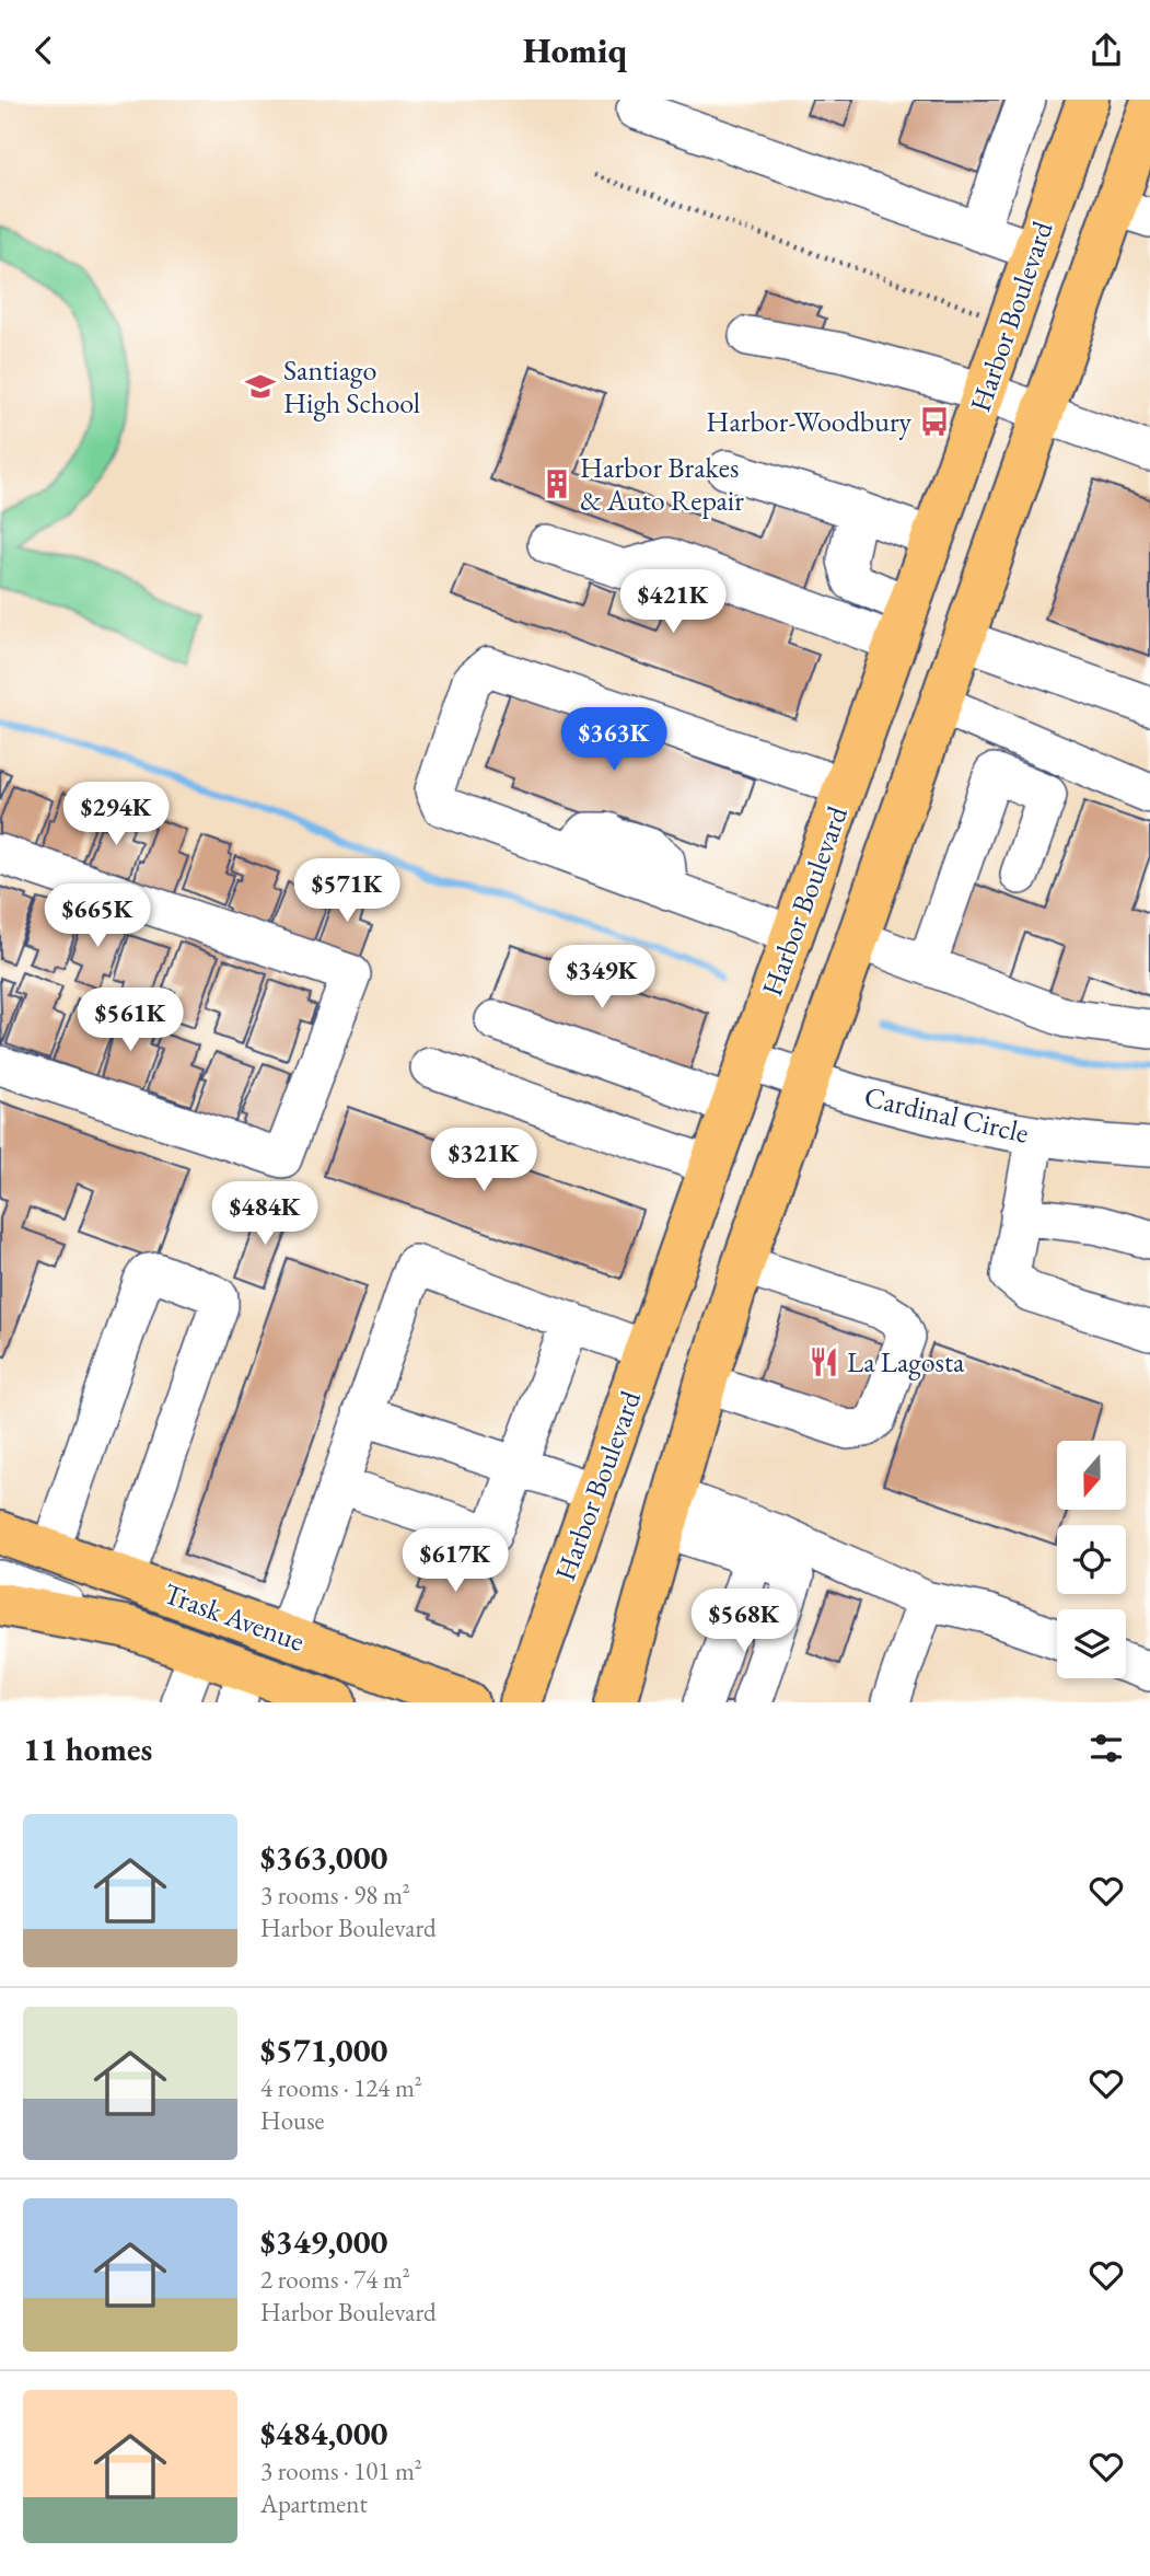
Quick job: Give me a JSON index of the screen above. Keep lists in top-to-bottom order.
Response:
{
  "streets": {
    "main road": ["Harbor Boulevard", "Trask Avenue"],
    "street": ["Cardinal Circle"]
  },
  "crossings": [
    ["Harbor Boulevard", "Cardinal Circle"]
  ],
  "places": {
    "school or university": ["Santiago High School"],
    "bus stop": ["Harbor-Woodbury"],
    "building": ["Harbor Brakes & Auto Repair"],
    "restaurant": ["La Lagosta"]
  },
  "north": "bottom",
  "page": {
    "header": "Homiq",
    "price": [
      "$421K",
      "$363K",
      "$294K",
      "$571K",
      "$665K",
      "$349K",
      "$561K",
      "$321K",
      "$484K",
      "$617K",
      "$568K"
    ],
    "heading": "11 homes",
    "list": [
      {
        "name": "$363,000",
        "note": "3 rooms · 98 m² · Harbor Boulevard"
      },
      {
        "name": "$571,000",
        "note": "4 rooms · 124 m² · House"
      },
      {
        "name": "$349,000",
        "note": "2 rooms · 74 m² · Harbor Boulevard"
      },
      {
        "name": "$484,000",
        "note": "3 rooms · 101 m² · Apartment"
      }
    ]
  }
}
